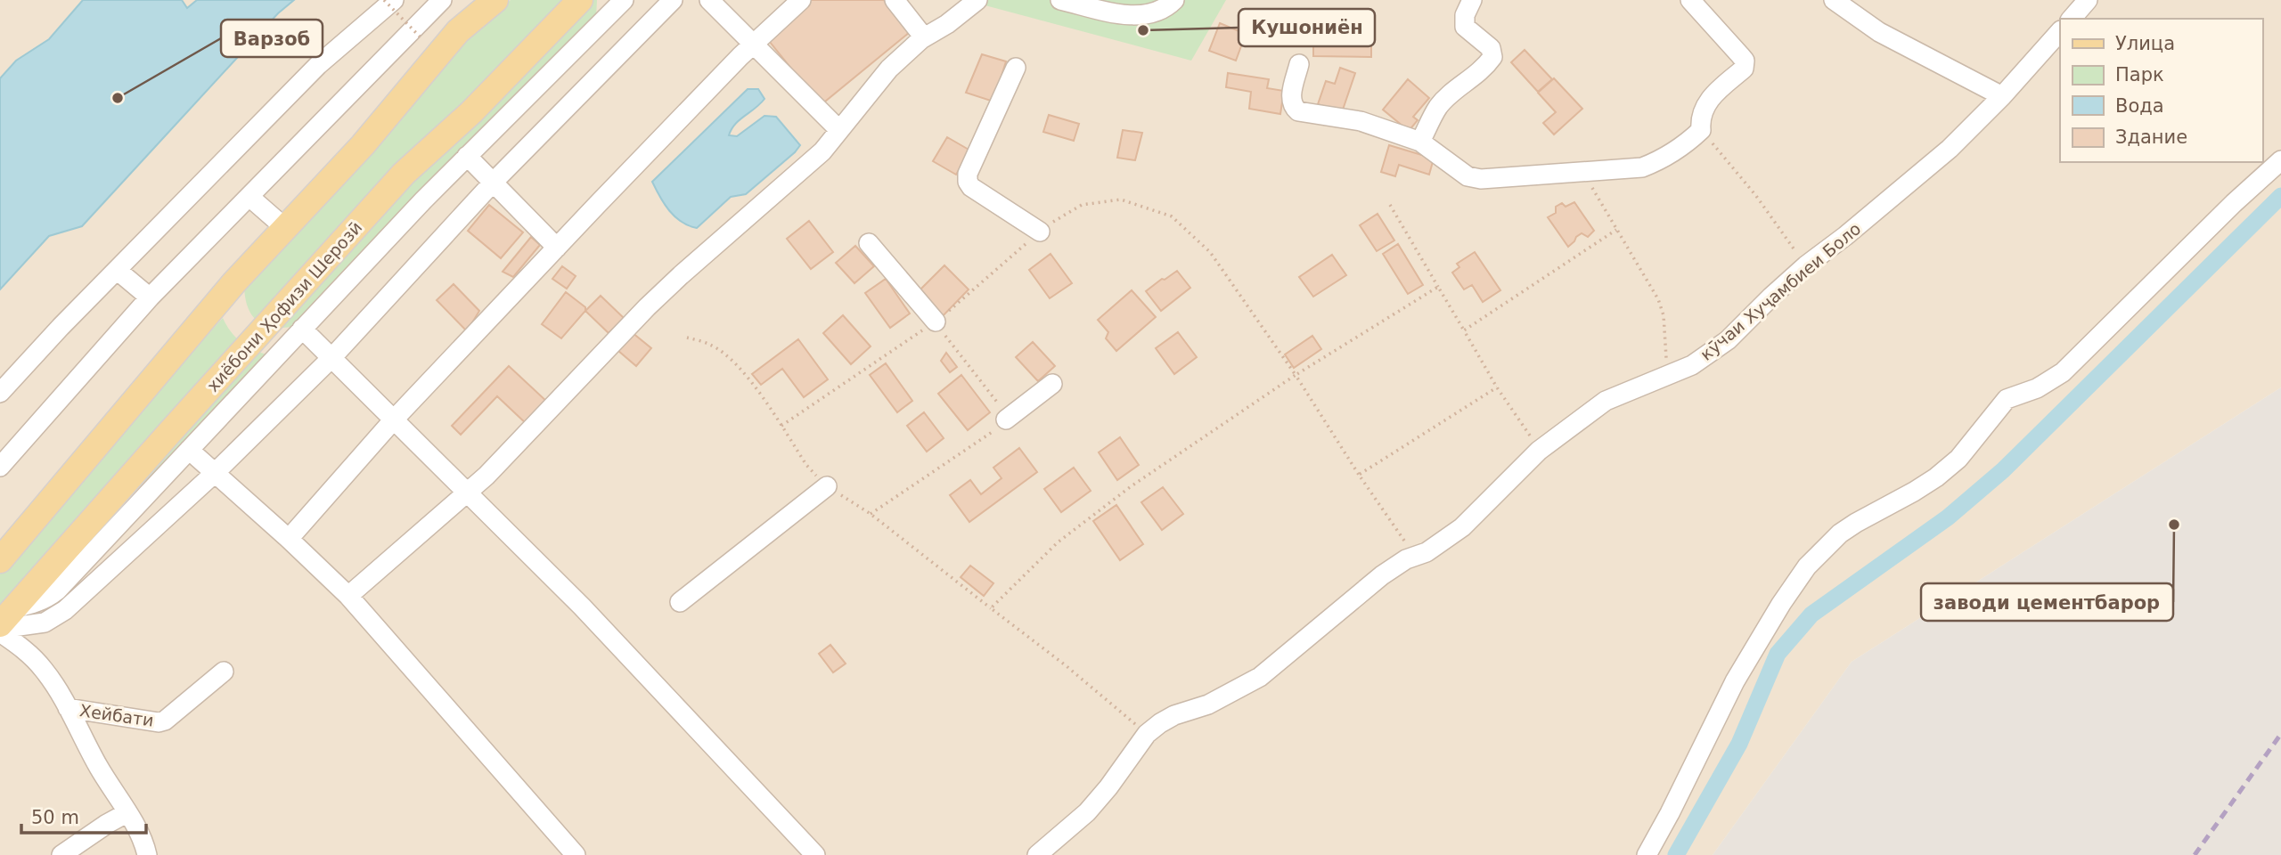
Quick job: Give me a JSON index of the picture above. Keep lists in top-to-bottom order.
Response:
{
  "streets": {
    "main road": ["хиёбони Ҳофизи Шерозӣ"],
    "street": ["кӯчаи Хуҷамбиеи Боло", "Хейбати"]
  },
  "places": ["Кушониён", "Варзоб", "заводи цементбарор"],
  "legend": [
    "Улица",
    "Парк",
    "Вода",
    "Здание"
  ],
  "scale_bar": "50 m"
}
